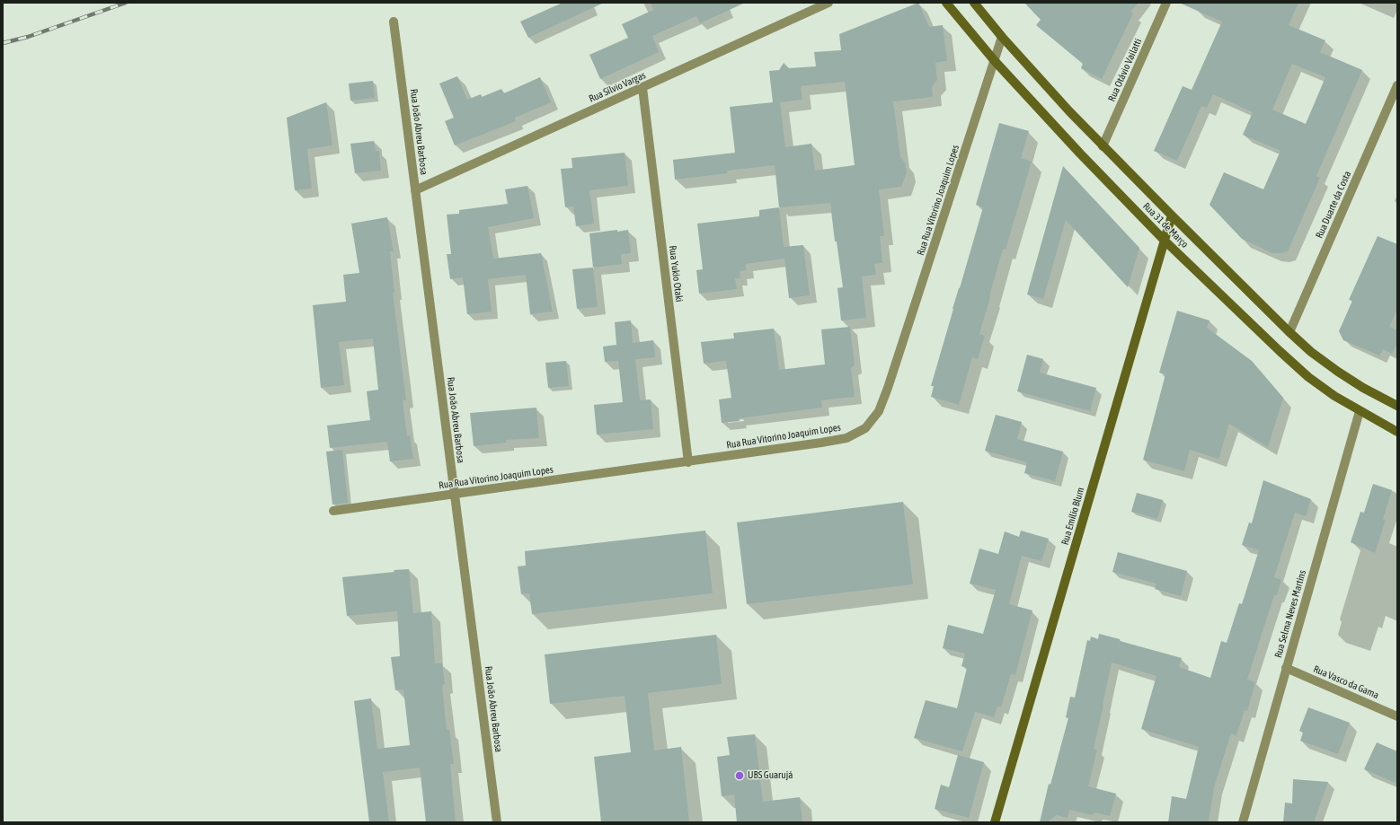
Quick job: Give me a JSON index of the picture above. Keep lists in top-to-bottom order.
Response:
{
  "streets": {
    "main road": ["Rua 31 de Março", "Rua Emílio Blum"],
    "street": [
      "Rua Otávio Vailatti",
      "Rua Sílvio Vargas",
      "Rua João Abreu Barbosa",
      "Rua Rua Vitorino Joaquim Lopes",
      "Rua Duarte da Costa",
      "Rua Yukio Otaki",
      "Rua Selma Neves Martins",
      "Rua Vasco da Gama"
    ]
  },
  "crossings": [
    ["Rua Otávio Vailatti", "Rua 31 de Março"],
    ["Rua Sílvio Vargas", "Rua João Abreu Barbosa"],
    ["Rua Sílvio Vargas", "Rua Yukio Otaki"],
    ["Rua João Abreu Barbosa", "Rua Rua Vitorino Joaquim Lopes"],
    ["Rua Rua Vitorino Joaquim Lopes", "Rua 31 de Março"],
    ["Rua Rua Vitorino Joaquim Lopes", "Rua Yukio Otaki"],
    ["Rua Duarte da Costa", "Rua 31 de Março"],
    ["Rua 31 de Março", "Rua Emílio Blum"],
    ["Rua 31 de Março", "Rua Selma Neves Martins"],
    ["Rua Selma Neves Martins", "Rua Vasco da Gama"]
  ],
  "places": ["UBS Guarujá"]
}
